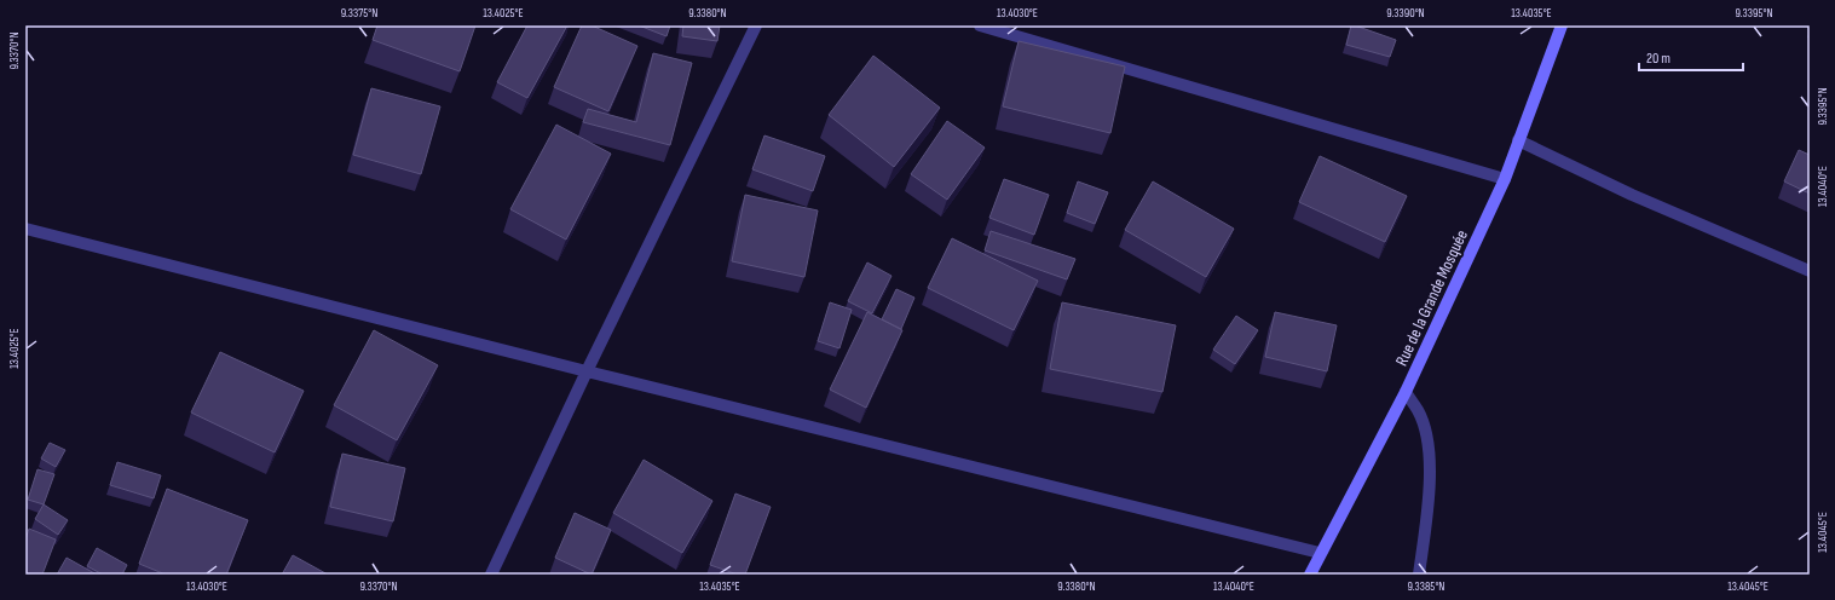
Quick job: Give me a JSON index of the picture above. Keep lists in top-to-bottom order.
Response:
{
  "streets": {
    "street": ["Rue de la Grande Mosquée"]
  },
  "scale_bar": "20 m",
  "coordinates": [
    "9.3375°N",
    "13.4025°E",
    "9.3380°N",
    "13.4030°E",
    "9.3390°N",
    "13.4035°E",
    "9.3395°N",
    "9.3370°N",
    "13.4040°E",
    "13.4045°E",
    "9.3385°N"
  ]
}
